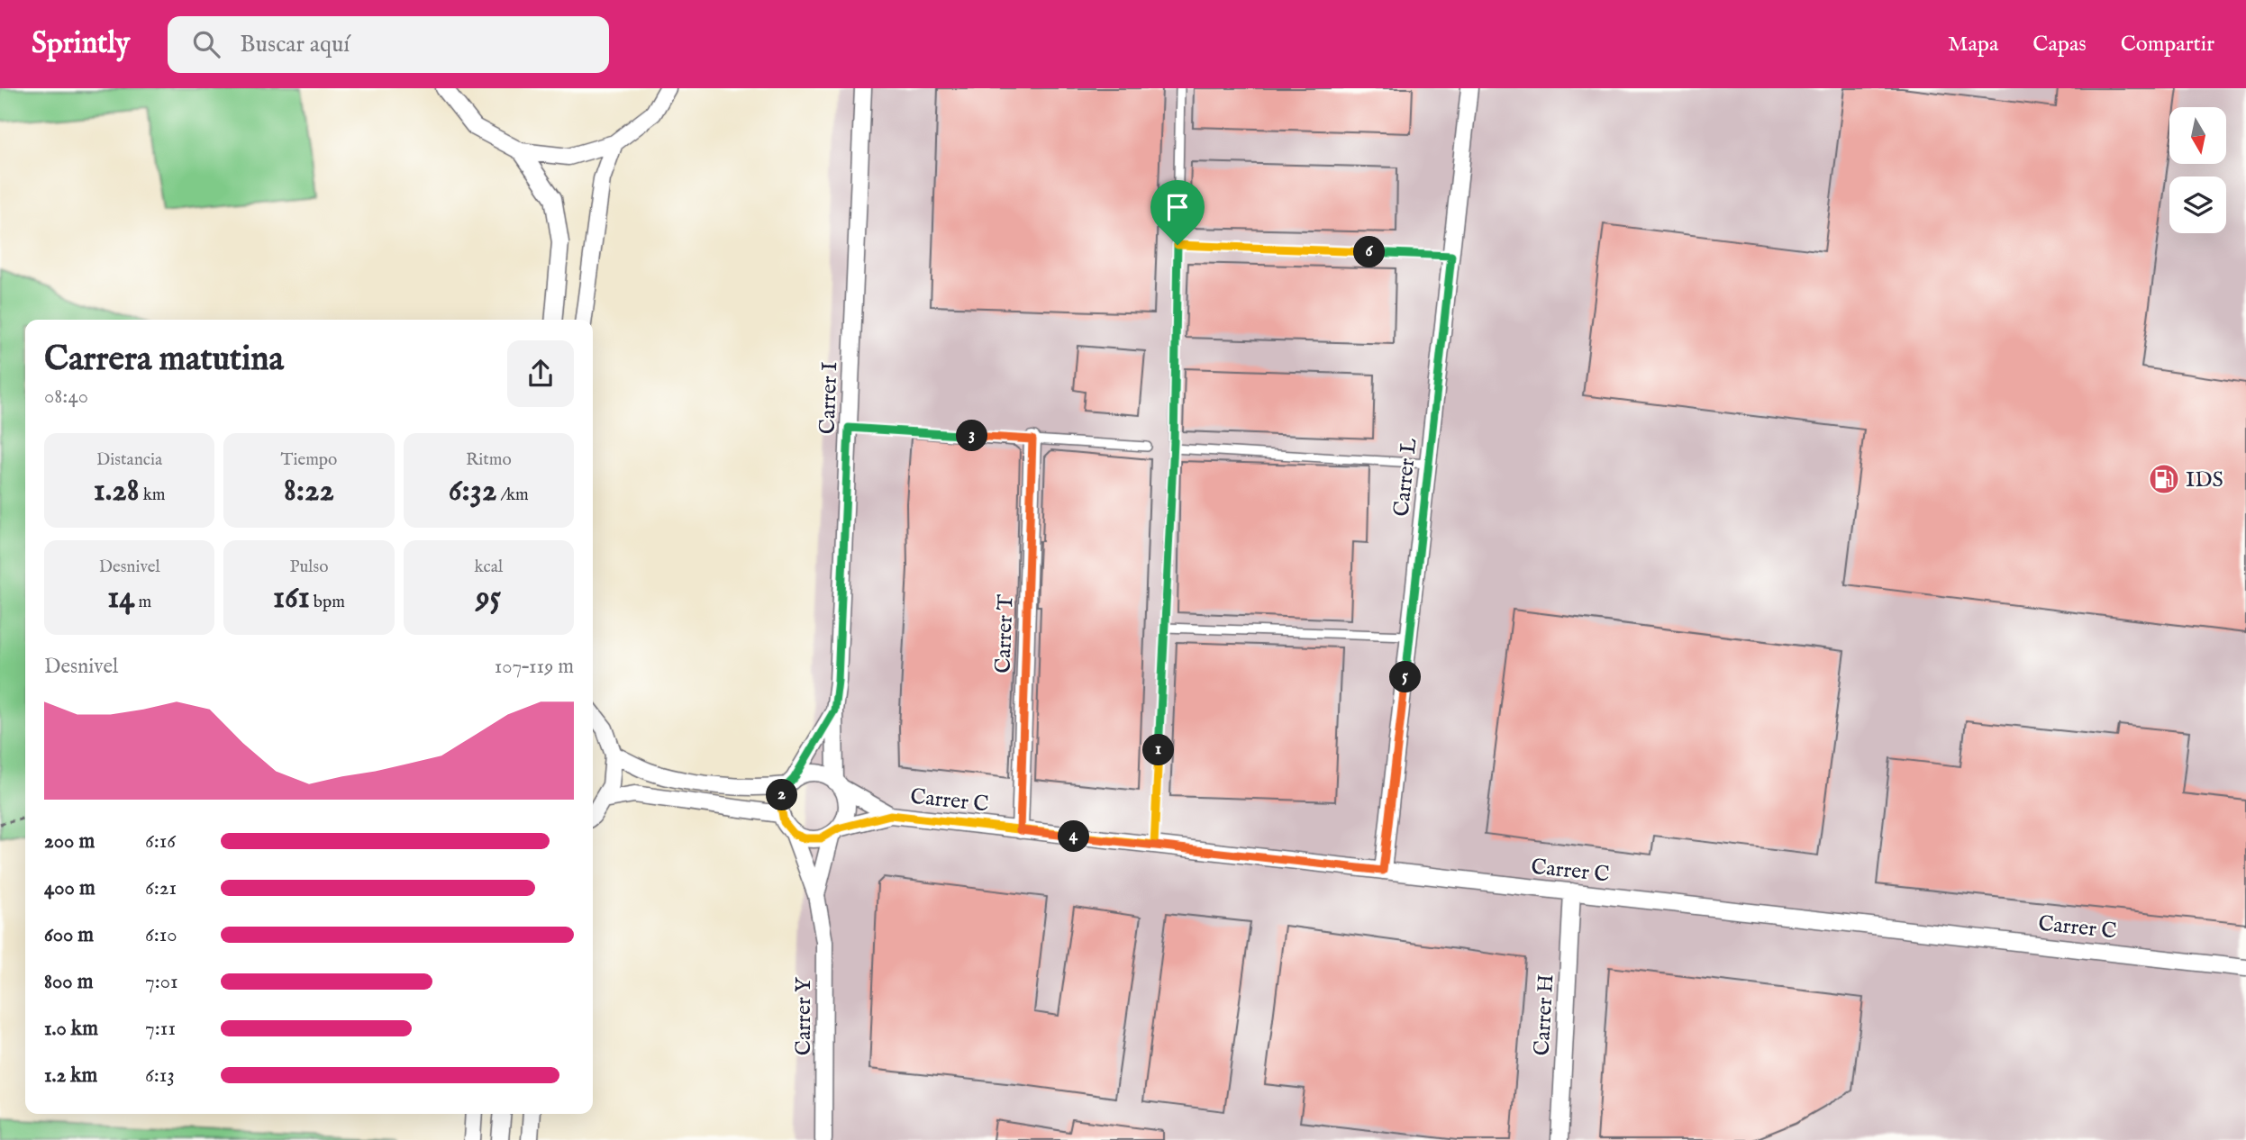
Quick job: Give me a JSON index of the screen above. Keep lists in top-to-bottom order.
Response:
{
  "streets": {
    "street": [
      "Carrer I",
      "Carrer L",
      "Carrer T",
      "Carrer C",
      "Carrer H",
      "Carrer Y"
    ]
  },
  "crossings": [
    ["Carrer I", "Carrer C"],
    ["Carrer I", "Carrer Y"],
    ["Carrer L", "Carrer C"],
    ["Carrer T", "Carrer C"],
    ["Carrer C", "Carrer H"],
    ["Carrer C", "Carrer Y"]
  ],
  "places": {
    "fuel station": ["IDS"]
  },
  "north": "bottom",
  "page": {
    "header": "Sprintly",
    "search": "Buscar aquí",
    "nav": ["Mapa", "Capas", "Compartir"],
    "pins": [
      "6",
      "3",
      "5",
      "1",
      "2",
      "4"
    ],
    "heading": ["Carrera matutina", "08:40"],
    "stats": [
      ["Distancia", "1.28 km"],
      ["Tiempo", "8:22"],
      ["Ritmo", "6:32 /km"],
      ["Desnivel", "14 m"],
      ["Pulso", "161 bpm"],
      ["kcal", "95"]
    ],
    "chart": ["Desnivel", "107–119 m"],
    "list": [
      {
        "name": "200 m",
        "note": "6:16"
      },
      {
        "name": "400 m",
        "note": "6:21"
      },
      {
        "name": "600 m",
        "note": "6:10"
      },
      {
        "name": "800 m",
        "note": "7:01"
      },
      {
        "name": "1.0 km",
        "note": "7:11"
      },
      {
        "name": "1.2 km",
        "note": "6:13"
      }
    ]
  }
}
